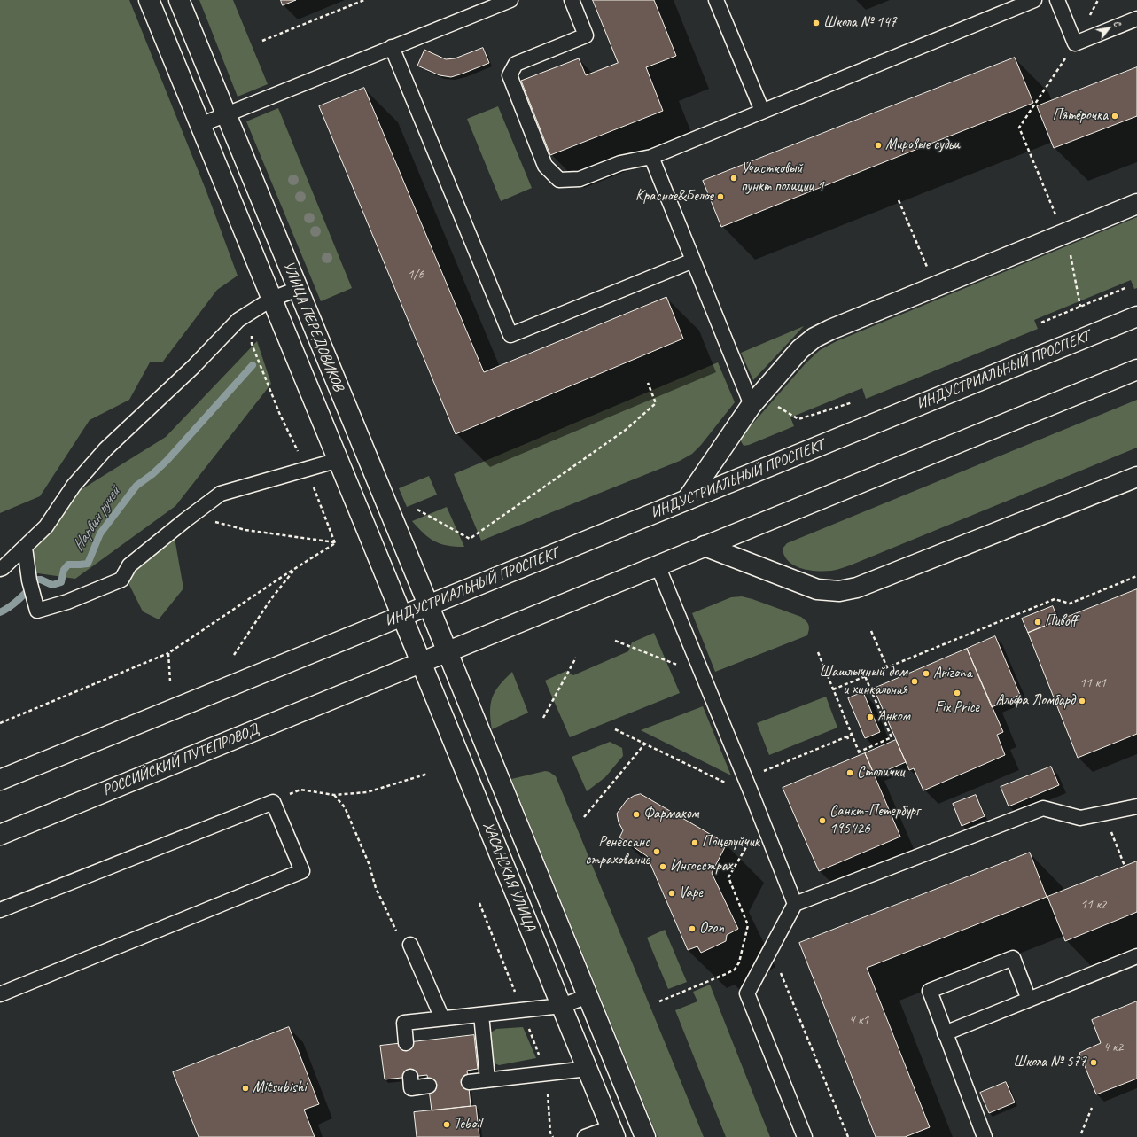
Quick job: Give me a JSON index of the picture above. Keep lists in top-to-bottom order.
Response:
{
  "streets": {
    "street": [
      "УЛИЦА ПЕРЕДОВИКОВ",
      "ИНДУСТРИАЛЬНЫЙ ПРОСПЕКТ",
      "РОССИЙСКИЙ ПУТЕПРОВОД",
      "ХАСАНСКАЯ УЛИЦА"
    ]
  },
  "crossings": [
    ["УЛИЦА ПЕРЕДОВИКОВ", "ИНДУСТРИАЛЬНЫЙ ПРОСПЕКТ"],
    ["УЛИЦА ПЕРЕДОВИКОВ", "ХАСАНСКАЯ УЛИЦА"],
    ["ИНДУСТРИАЛЬНЫЙ ПРОСПЕКТ", "ХАСАНСКАЯ УЛИЦА"],
    ["РОССИЙСКИЙ ПУТЕПРОВОД", "ХАСАНСКАЯ УЛИЦА"]
  ],
  "water": ["Нарвин ручей"],
  "places": [
    "Школа № 147",
    "Пятёрочка",
    "Мировые судьи",
    "Участковый пункт полиции 1",
    "Красное&Белое",
    "Пивoff",
    "Arizona",
    "Шашлычный дом и хинкальная",
    "Fix Price",
    "Альфа Ломбард",
    "Анком",
    "Столички",
    "Фармаком",
    "Санкт-Петербург 195426",
    "Поцелуйчик",
    "Ренессанс страхование",
    "Ингосстрах",
    "Vape",
    "Ozon",
    "Школа № 577",
    "Mitsubishi",
    "Teboil"
  ],
  "house_numbers": [
    "1/6",
    "11 к1",
    "11 к2",
    "4 к1",
    "4 к2"
  ],
  "north": "top right"
}
